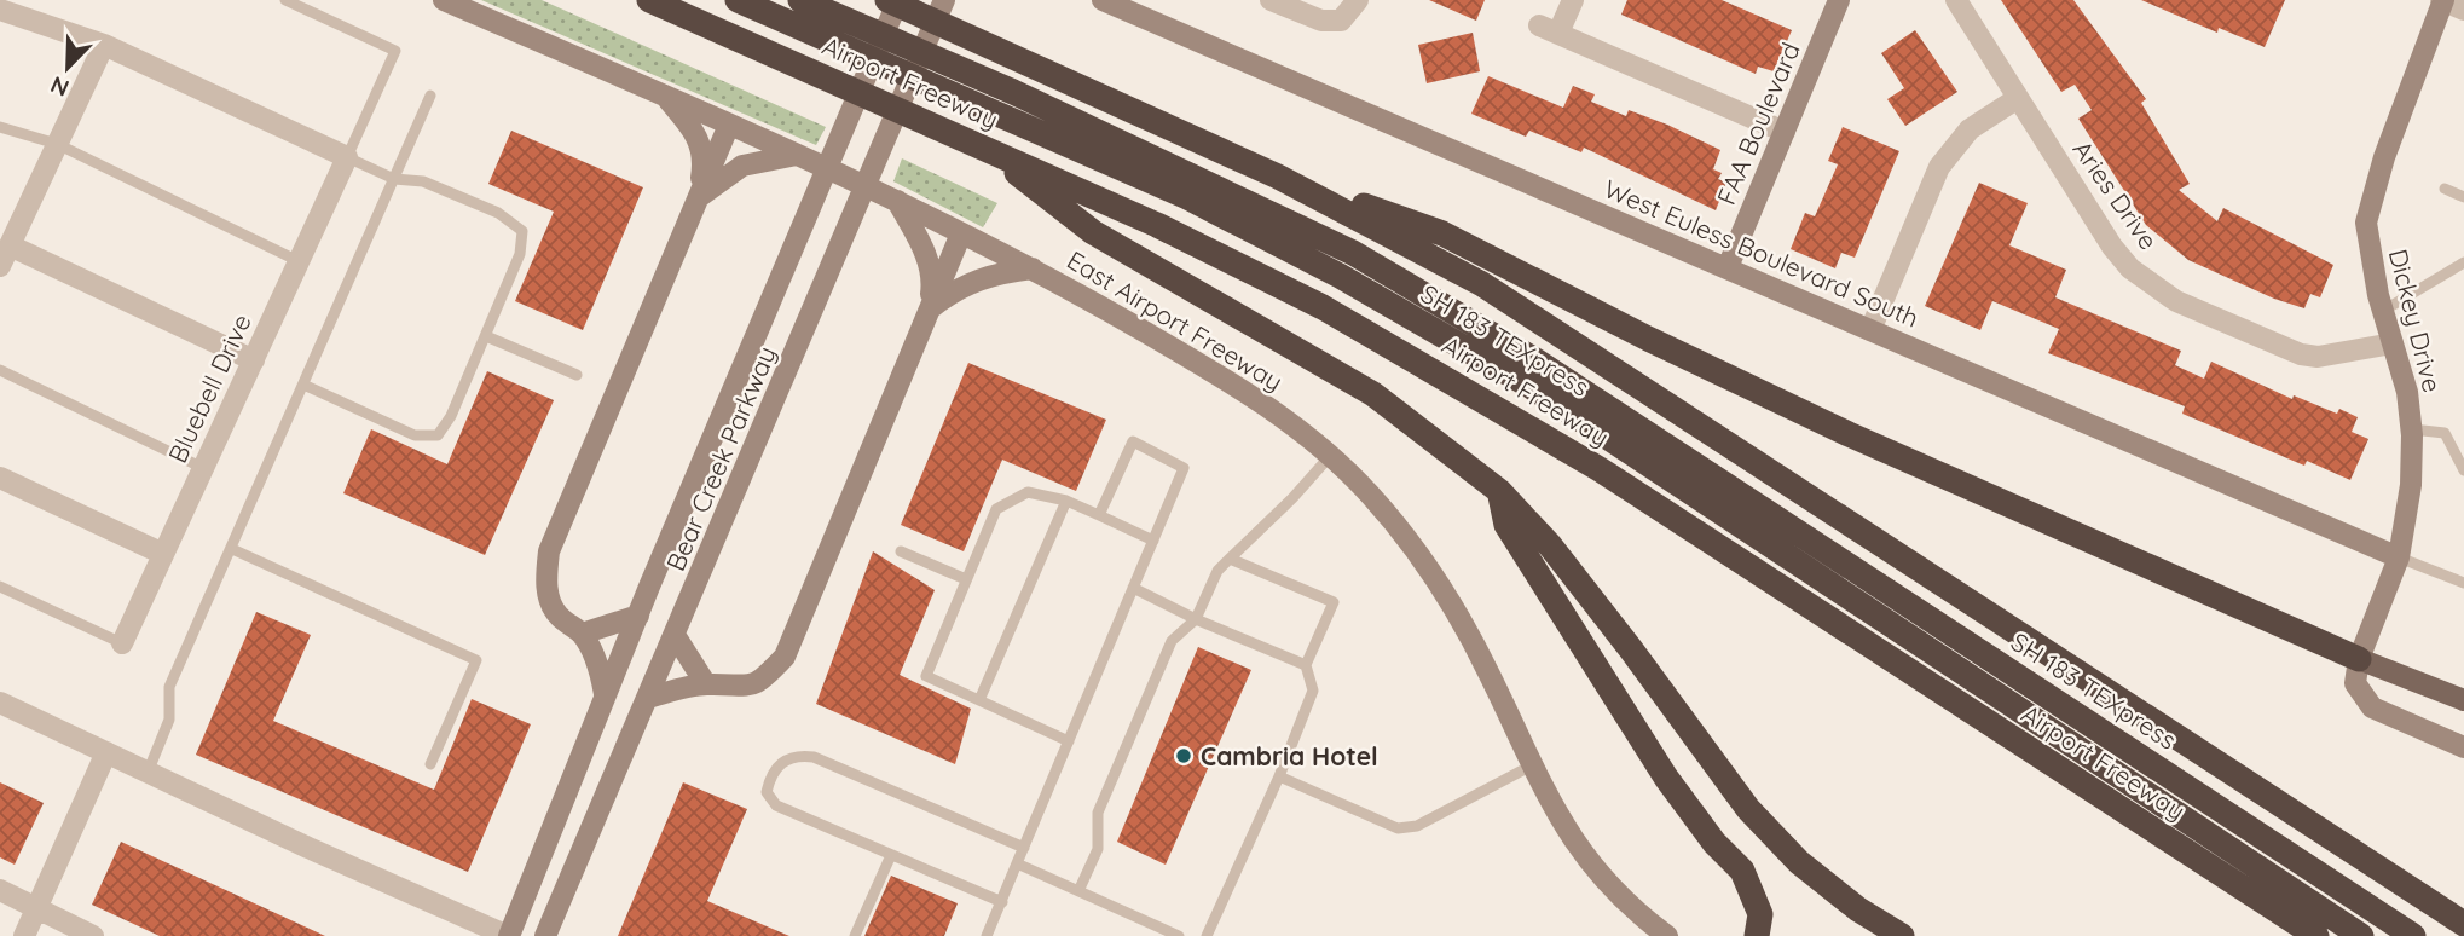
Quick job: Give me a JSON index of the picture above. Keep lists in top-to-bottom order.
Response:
{
  "streets": {
    "highway": ["Airport Freeway", "SH 183 TEXpress"],
    "main road": [
      "FAA Boulevard",
      "West Euless Boulevard South",
      "East Airport Freeway",
      "Dickey Drive",
      "Bear Creek Parkway"
    ],
    "street": ["Aries Drive", "Bluebell Drive"]
  },
  "crossings": [
    ["FAA Boulevard", "West Euless Boulevard South"],
    ["Aries Drive", "Dickey Drive"],
    ["West Euless Boulevard South", "Dickey Drive"]
  ],
  "places": ["Cambria Hotel"],
  "north": "bottom left"
}
